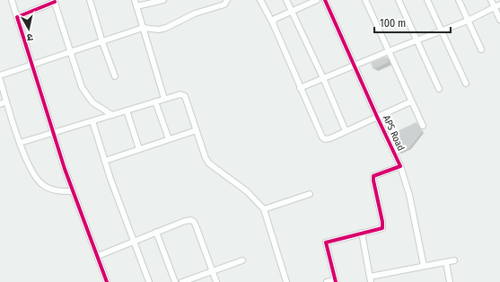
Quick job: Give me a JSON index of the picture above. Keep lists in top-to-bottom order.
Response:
{
  "streets": {
    "street": ["APS Road"]
  },
  "scale_bar": "100 m",
  "north": "bottom"
}
